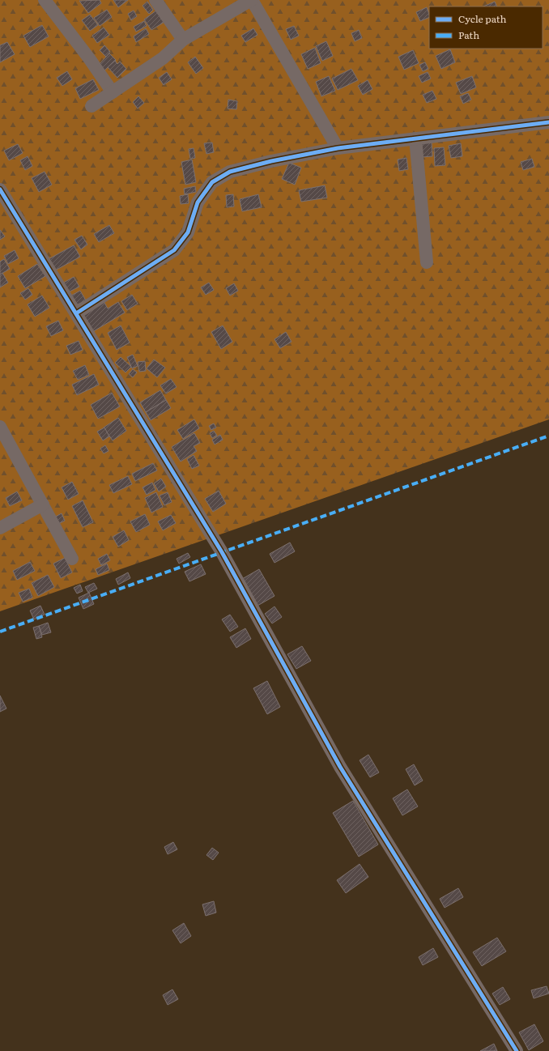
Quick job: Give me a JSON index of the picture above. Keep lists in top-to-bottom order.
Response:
{
  "legend": ["Cycle path", "Path"]
}
